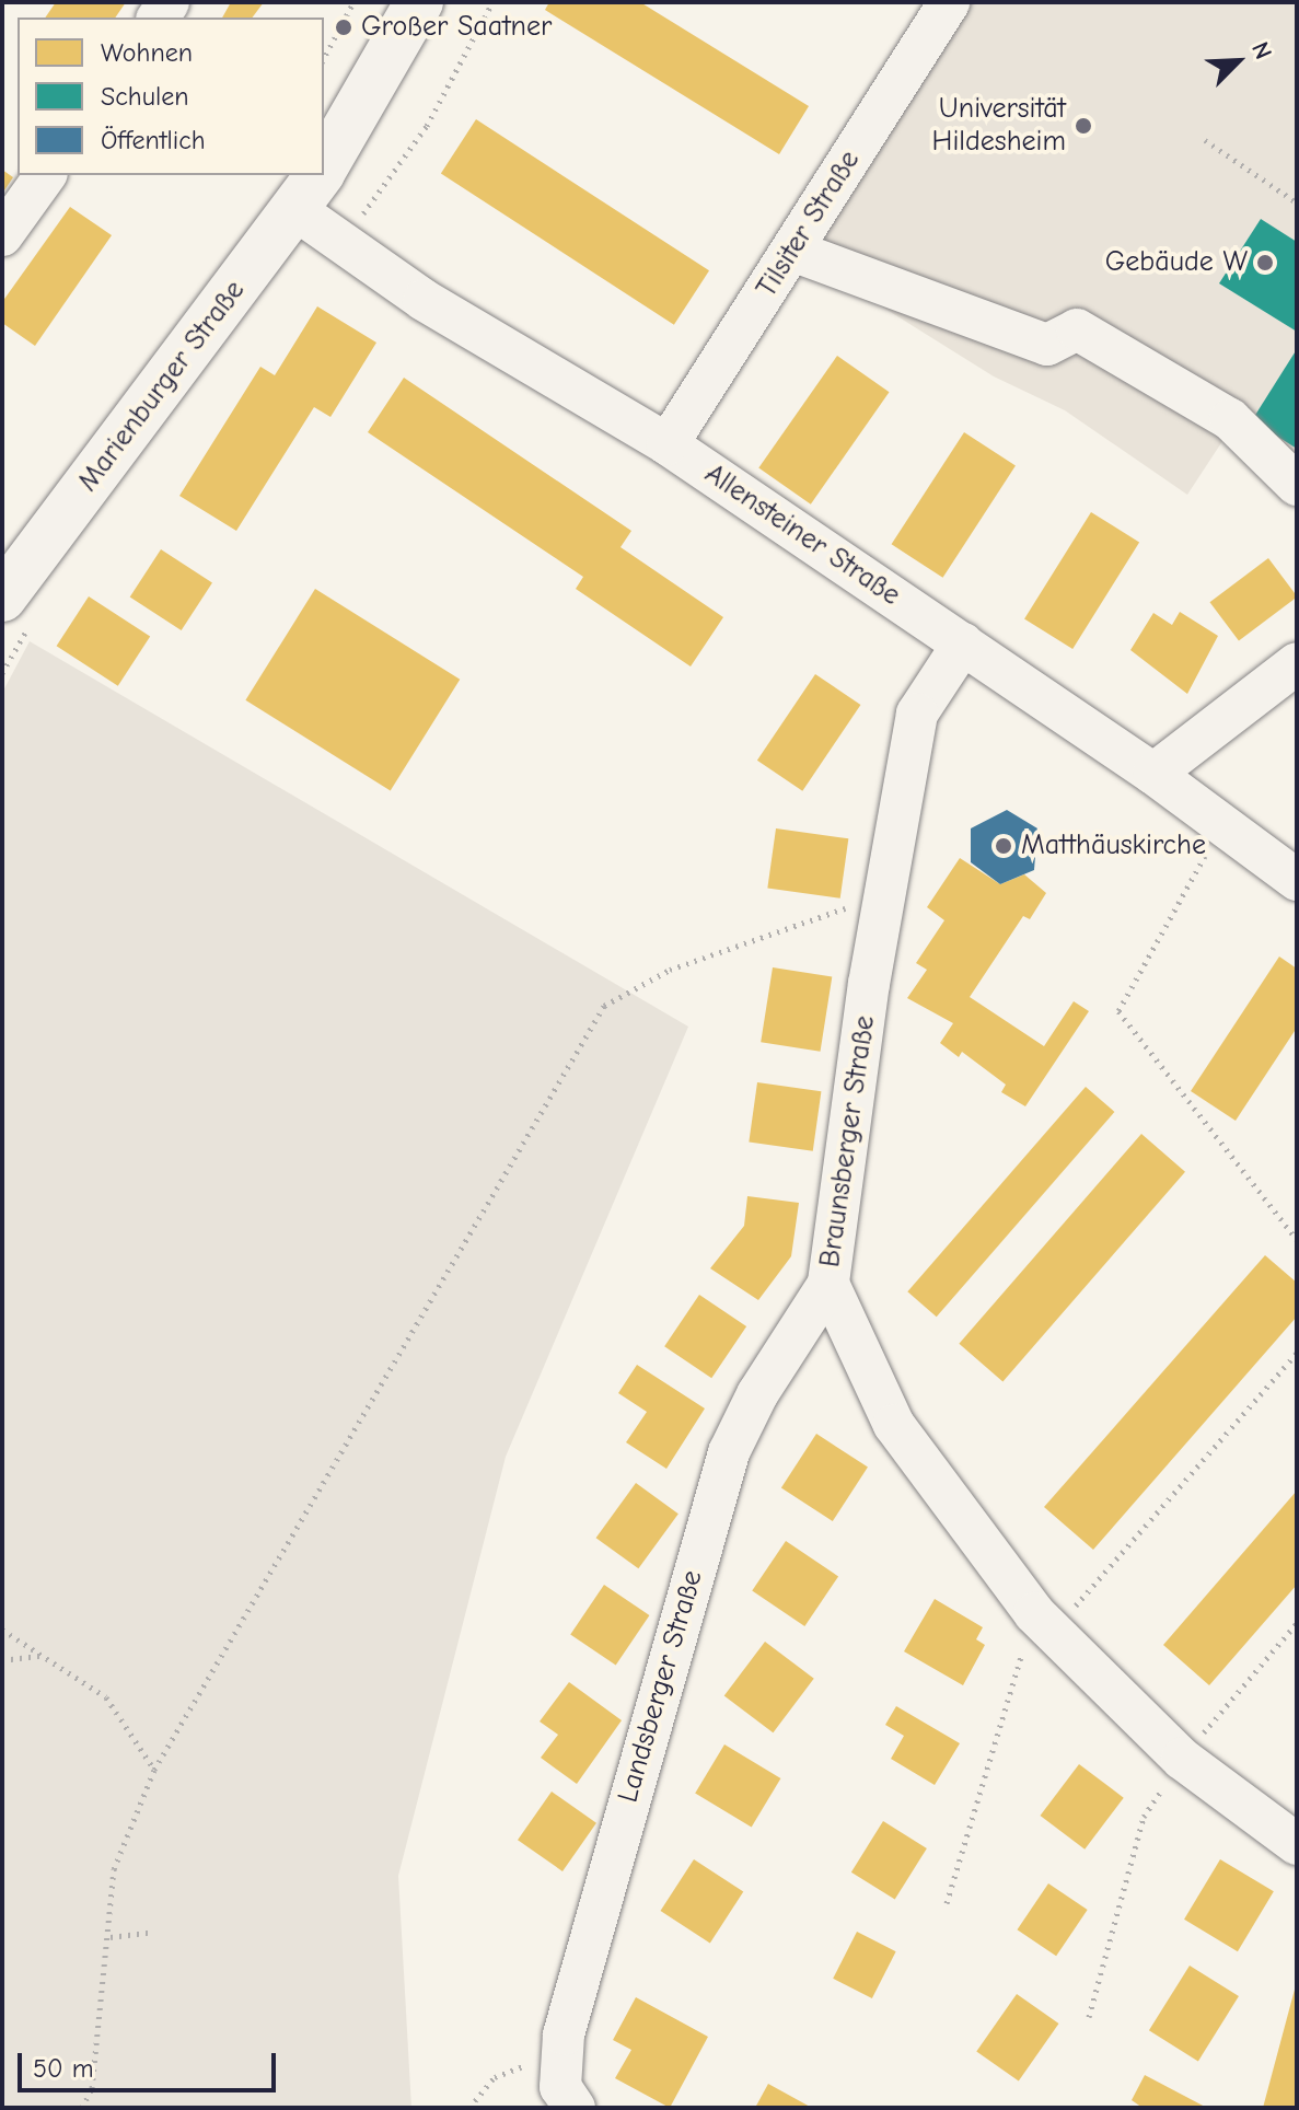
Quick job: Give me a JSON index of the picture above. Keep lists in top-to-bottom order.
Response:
{
  "streets": {
    "main road": ["Marienburger Straße"],
    "street": [
      "Tilsiter Straße",
      "Allensteiner Straße",
      "Braunsberger Straße",
      "Landsberger Straße"
    ]
  },
  "crossings": [
    ["Tilsiter Straße", "Allensteiner Straße"],
    ["Marienburger Straße", "Allensteiner Straße"],
    ["Allensteiner Straße", "Braunsberger Straße"],
    ["Braunsberger Straße", "Landsberger Straße"]
  ],
  "places": [
    "Großer Saatner",
    "Universität Hildesheim",
    "Gebäude W",
    "Matthäuskirche"
  ],
  "legend": ["Wohnen", "Schulen", "Öffentlich"],
  "scale_bar": "50 m",
  "north": "top right"
}
